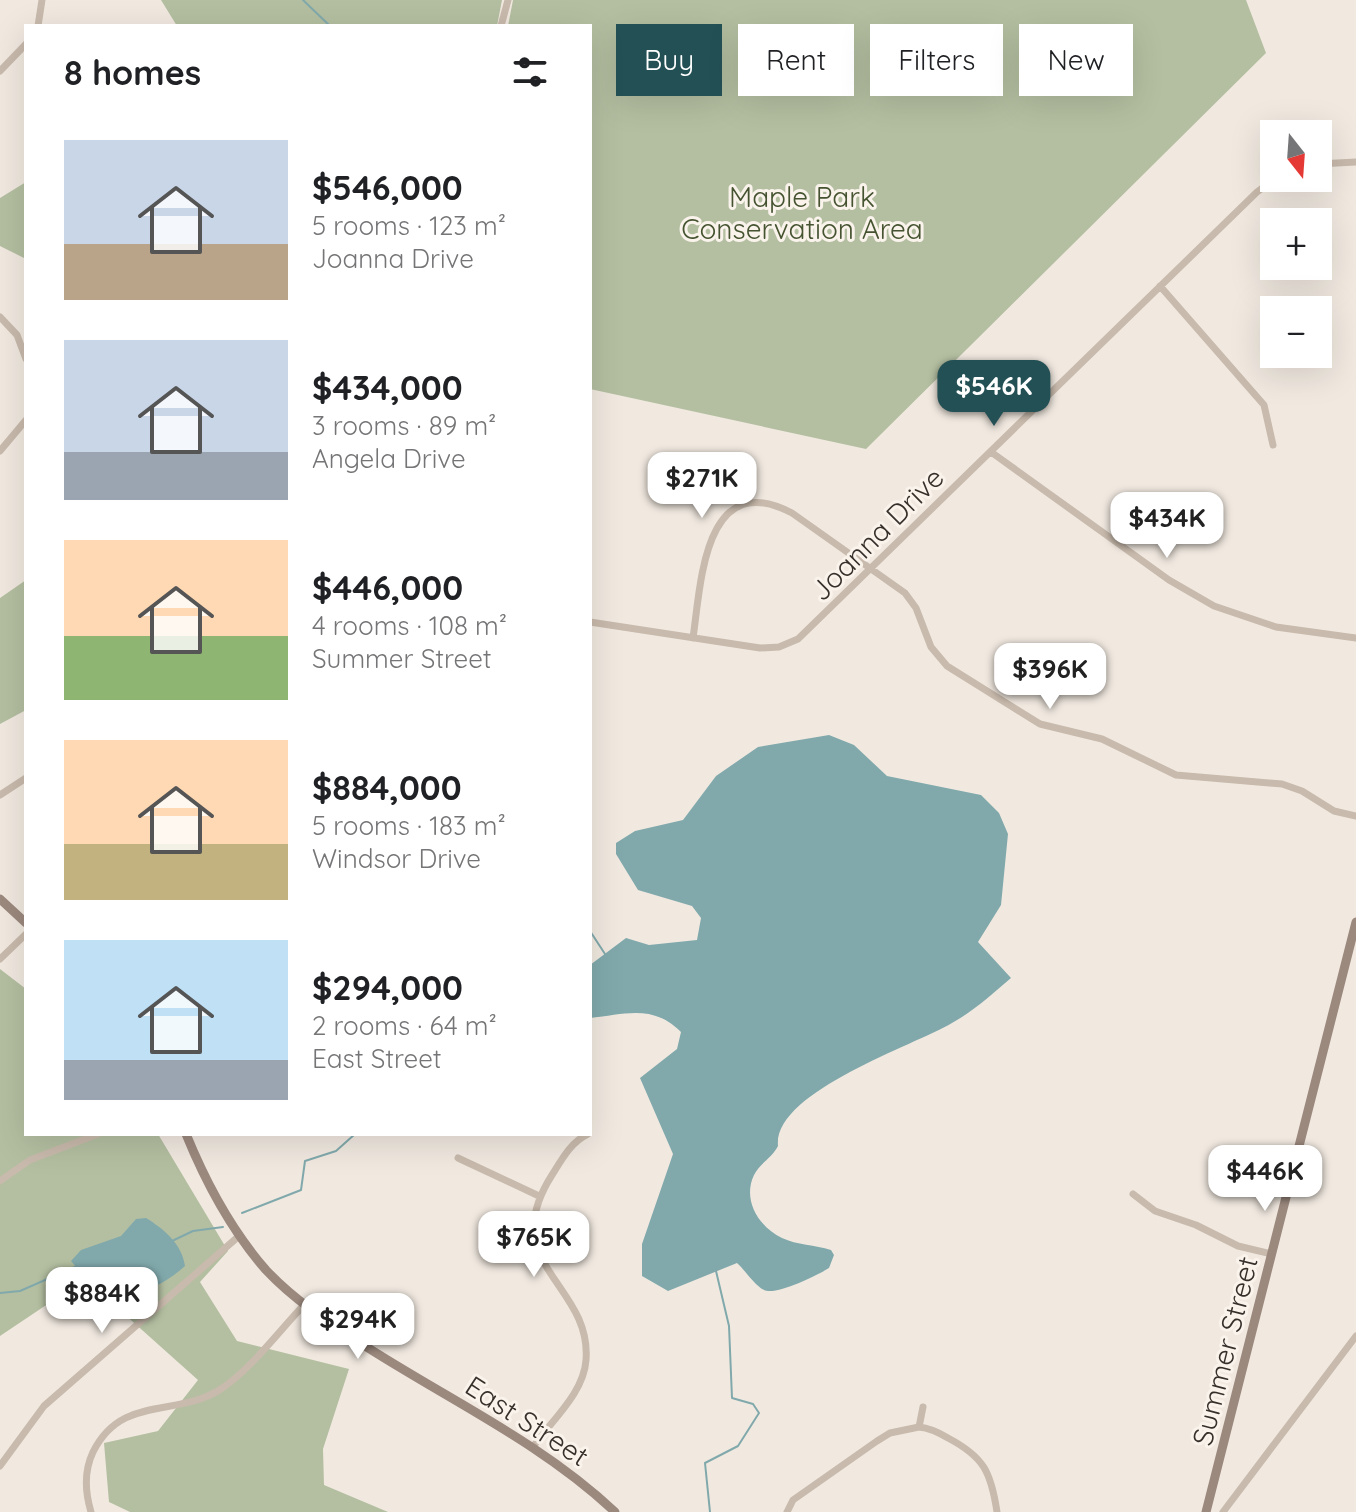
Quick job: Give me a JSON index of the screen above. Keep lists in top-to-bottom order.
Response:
{
  "streets": {
    "street": ["Joanna Drive", "Summer Street", "East Street"]
  },
  "parks": ["Maple Park Conservation Area"],
  "north": "bottom",
  "page": {
    "chip": [
      "Buy",
      "Rent",
      "Filters",
      "New"
    ],
    "heading": "8 homes",
    "map_buttons": ["+", "−"],
    "list": [
      {
        "name": "$546,000",
        "note": "5 rooms · 123 m² · Joanna Drive"
      },
      {
        "name": "$434,000",
        "note": "3 rooms · 89 m² · Angela Drive"
      },
      {
        "name": "$446,000",
        "note": "4 rooms · 108 m² · Summer Street"
      },
      {
        "name": "$884,000",
        "note": "5 rooms · 183 m² · Windsor Drive"
      },
      {
        "name": "$294,000",
        "note": "2 rooms · 64 m² · East Street"
      }
    ],
    "price": [
      "$546K",
      "$271K",
      "$434K",
      "$396K",
      "$446K",
      "$765K",
      "$884K",
      "$294K"
    ]
  }
}
